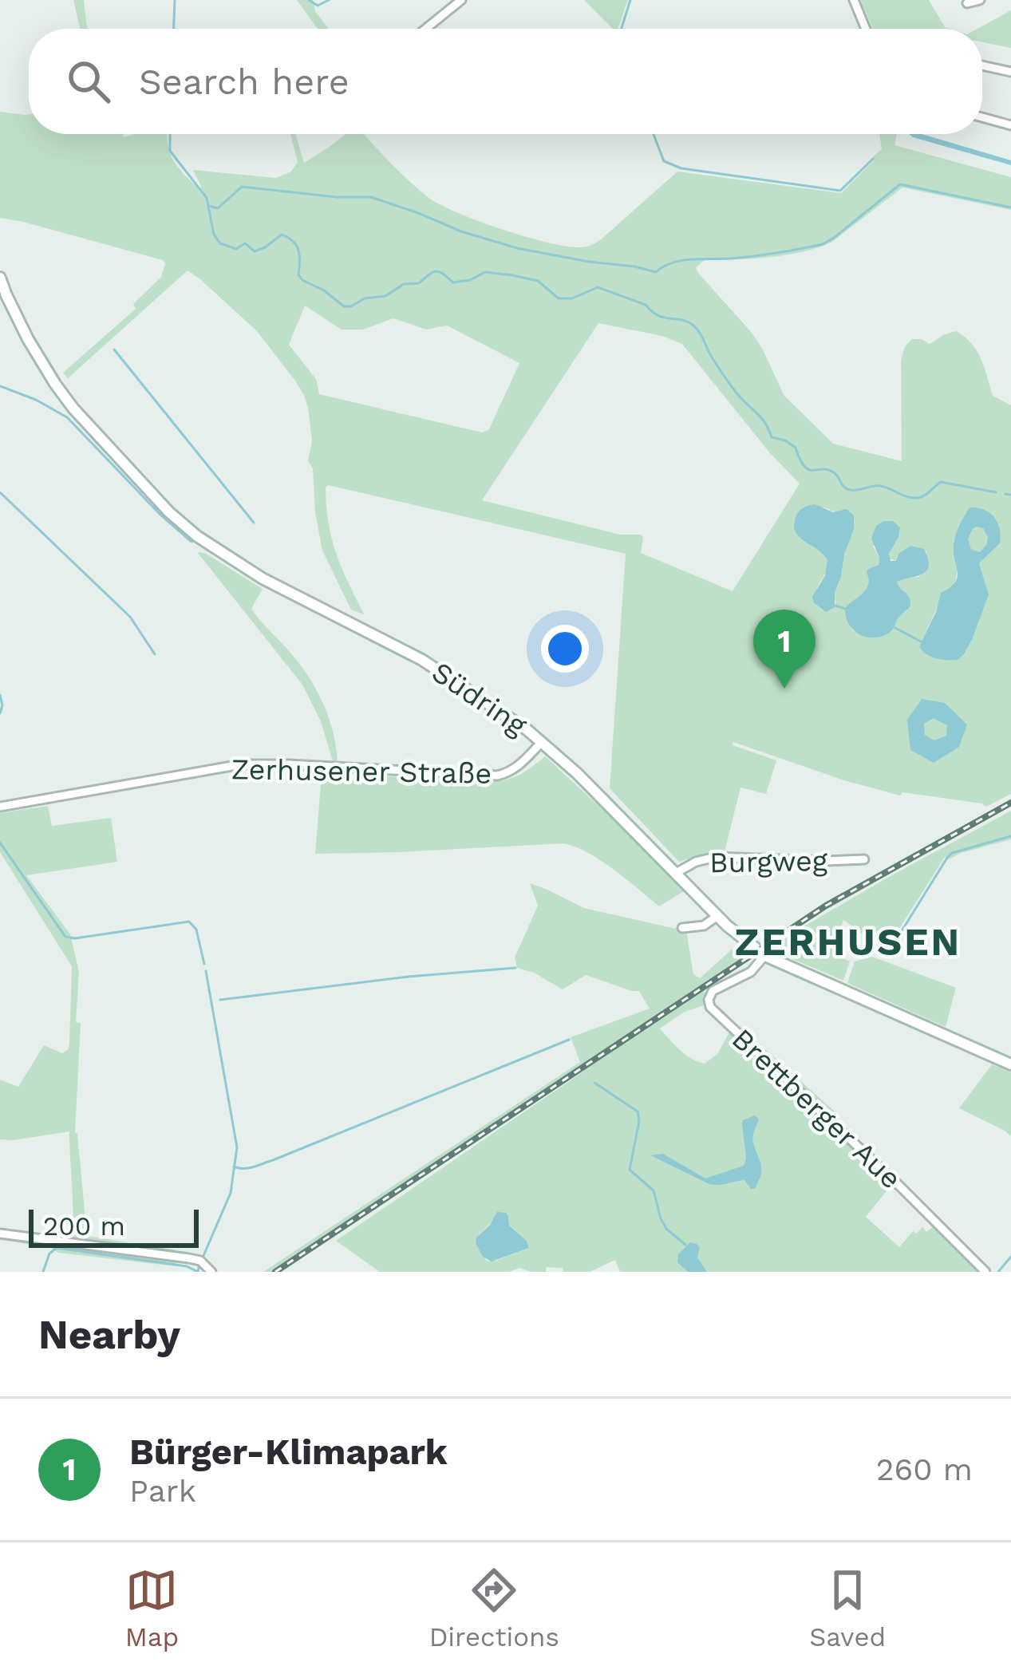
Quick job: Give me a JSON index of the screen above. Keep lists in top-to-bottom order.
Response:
{
  "streets": {
    "main road": ["Südring"],
    "street": ["Zerhusener Straße", "Burgweg", "Brettberger Aue"]
  },
  "crossings": [
    ["Südring", "Zerhusener Straße"],
    ["Südring", "Burgweg"],
    ["Südring", "Brettberger Aue"]
  ],
  "districts": ["ZERHUSEN"],
  "scale_bar": "200 m",
  "page": {
    "search": "Search here",
    "pins": "1",
    "scale": "200 m",
    "heading": "Nearby",
    "list": [
      {
        "mark": "1",
        "name": "Bürger-Klimapark",
        "note": "Park",
        "value": "260 m"
      }
    ],
    "nav": ["Map", "Directions", "Saved"]
  }
}
